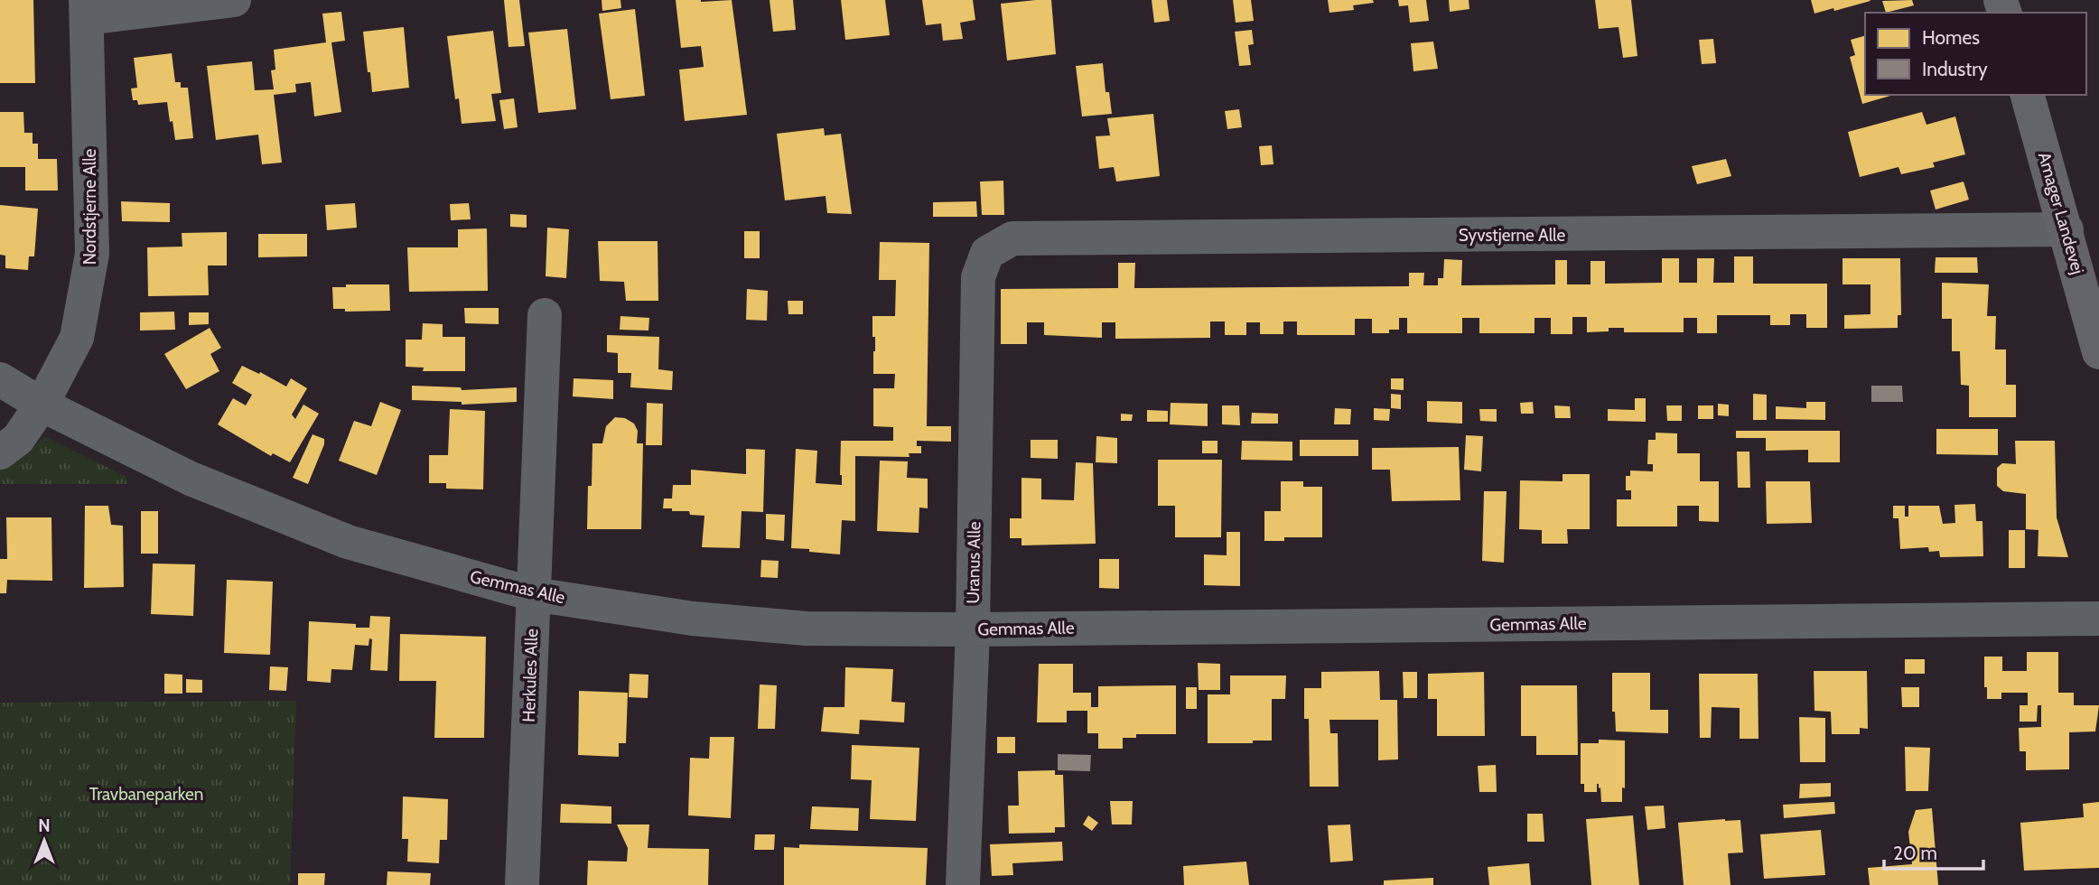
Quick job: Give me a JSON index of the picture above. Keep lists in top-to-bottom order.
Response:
{
  "streets": {
    "street": [
      "Nordstjerne Alle",
      "Amager Landevej",
      "Syvstjerne Alle",
      "Uranus Alle",
      "Gemmas Alle",
      "Herkules Alle"
    ]
  },
  "crossings": [
    ["Nordstjerne Alle", "Gemmas Alle"],
    ["Amager Landevej", "Syvstjerne Alle"],
    ["Syvstjerne Alle", "Uranus Alle"],
    ["Uranus Alle", "Gemmas Alle"],
    ["Gemmas Alle", "Herkules Alle"]
  ],
  "parks": ["Travbaneparken"],
  "legend": ["Homes", "Industry"],
  "scale_bar": "20 m",
  "north": "top"
}
